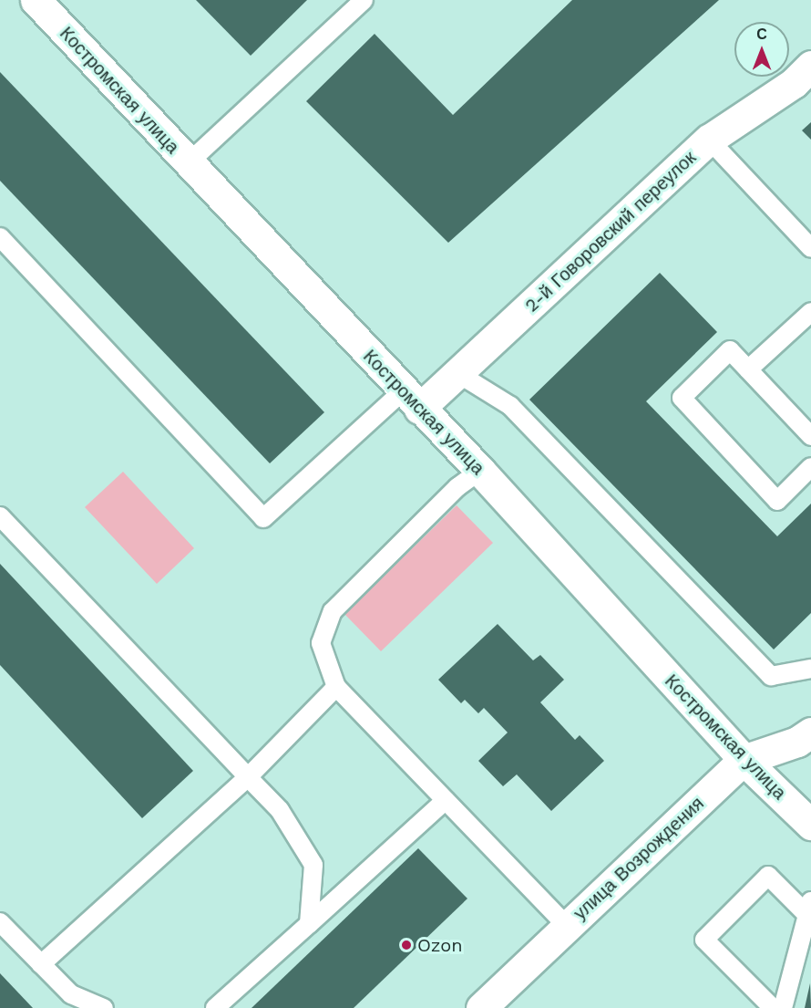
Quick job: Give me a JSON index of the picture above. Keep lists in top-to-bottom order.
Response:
{
  "streets": {
    "street": ["Костромская улица", "2-й Говоровский переулок", "улица Возрождения"]
  },
  "crossings": [
    ["Костромская улица", "2-й Говоровский переулок"],
    ["Костромская улица", "улица Возрождения"]
  ],
  "places": ["Ozon"],
  "north": "top"
}
